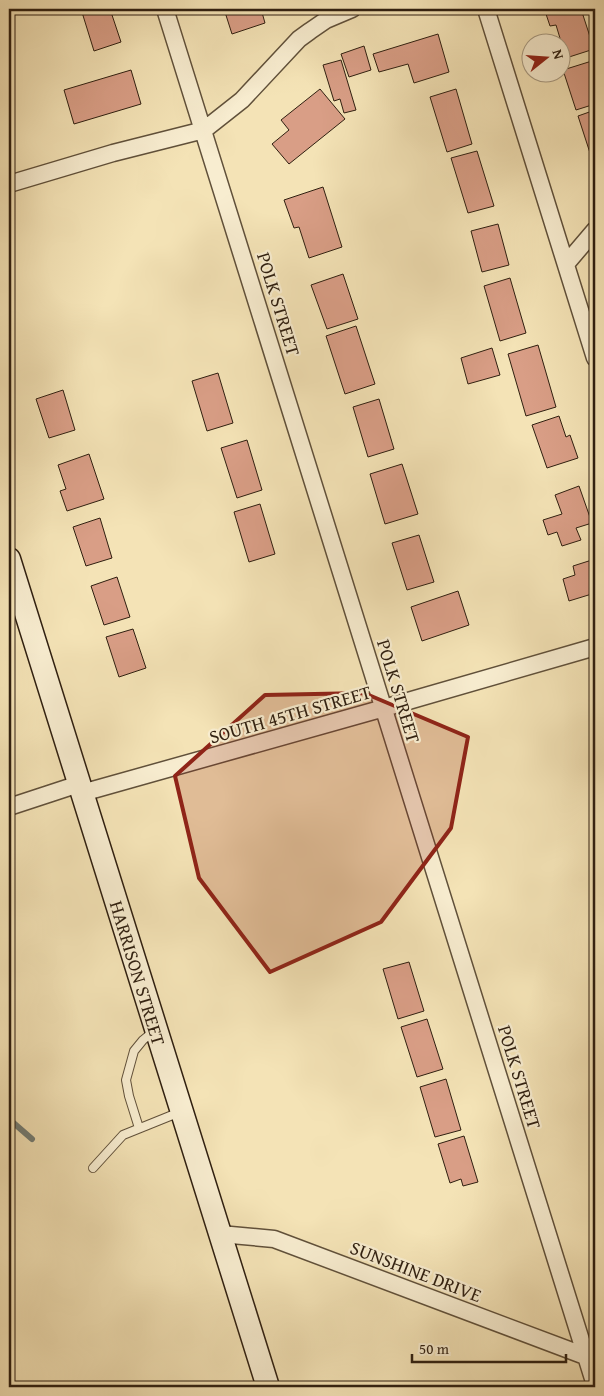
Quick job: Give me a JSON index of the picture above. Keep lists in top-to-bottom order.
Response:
{
  "streets": {
    "main road": ["HARRISON STREET"],
    "street": ["POLK STREET", "SOUTH 45TH STREET", "SUNSHINE DRIVE"]
  },
  "crossings": [
    ["POLK STREET", "SOUTH 45TH STREET"],
    ["POLK STREET", "SUNSHINE DRIVE"],
    ["SOUTH 45TH STREET", "HARRISON STREET"],
    ["HARRISON STREET", "SUNSHINE DRIVE"]
  ],
  "scale_bar": "50 m",
  "north": "right"
}
